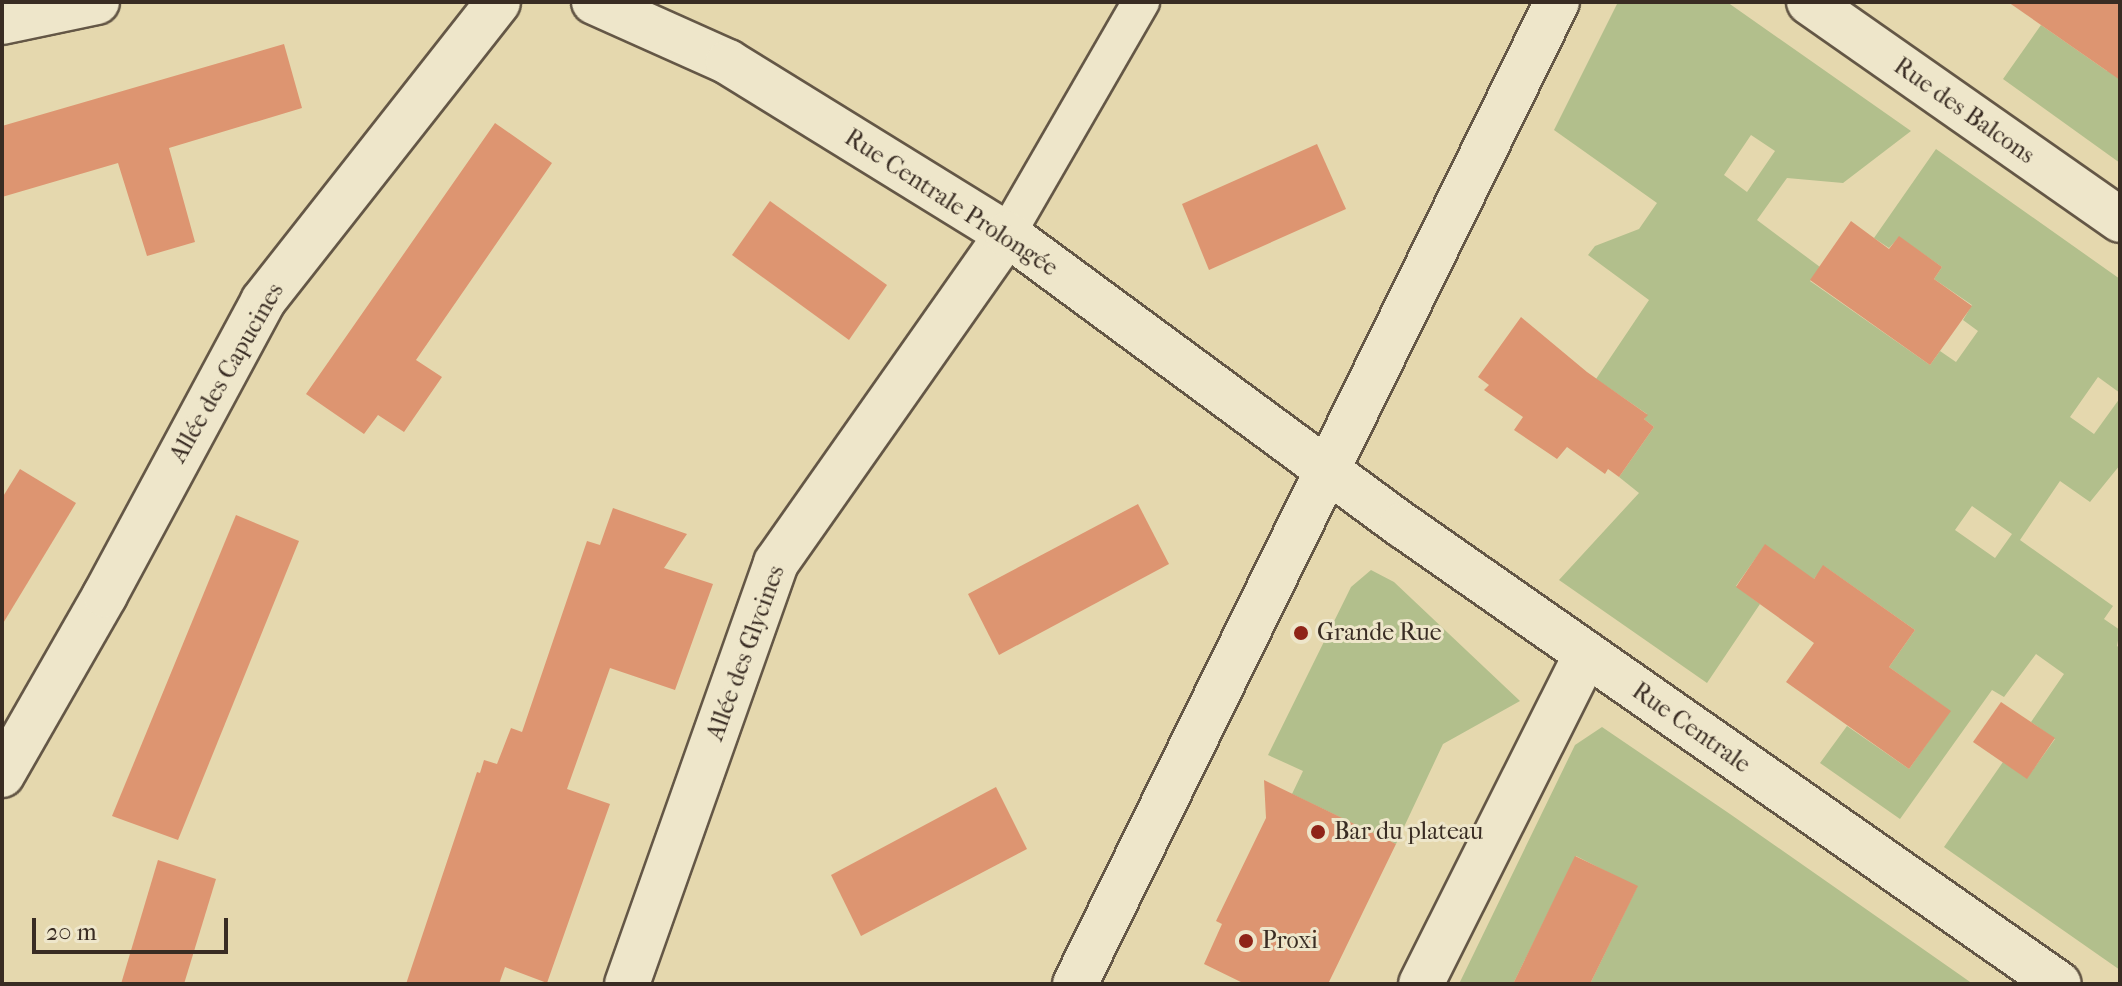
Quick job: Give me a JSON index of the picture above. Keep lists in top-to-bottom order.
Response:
{
  "streets": {
    "street": [
      "Rue des Balcons",
      "Rue Centrale Prolongée",
      "Allée des Capucines",
      "Allée des Glycines",
      "Rue Centrale"
    ]
  },
  "crossings": [
    ["Rue Centrale Prolongée", "Allée des Glycines"],
    ["Rue Centrale Prolongée", "Rue Centrale"]
  ],
  "places": ["Grande Rue", "Bar du plateau", "Proxi"],
  "scale_bar": "20 m"
}
